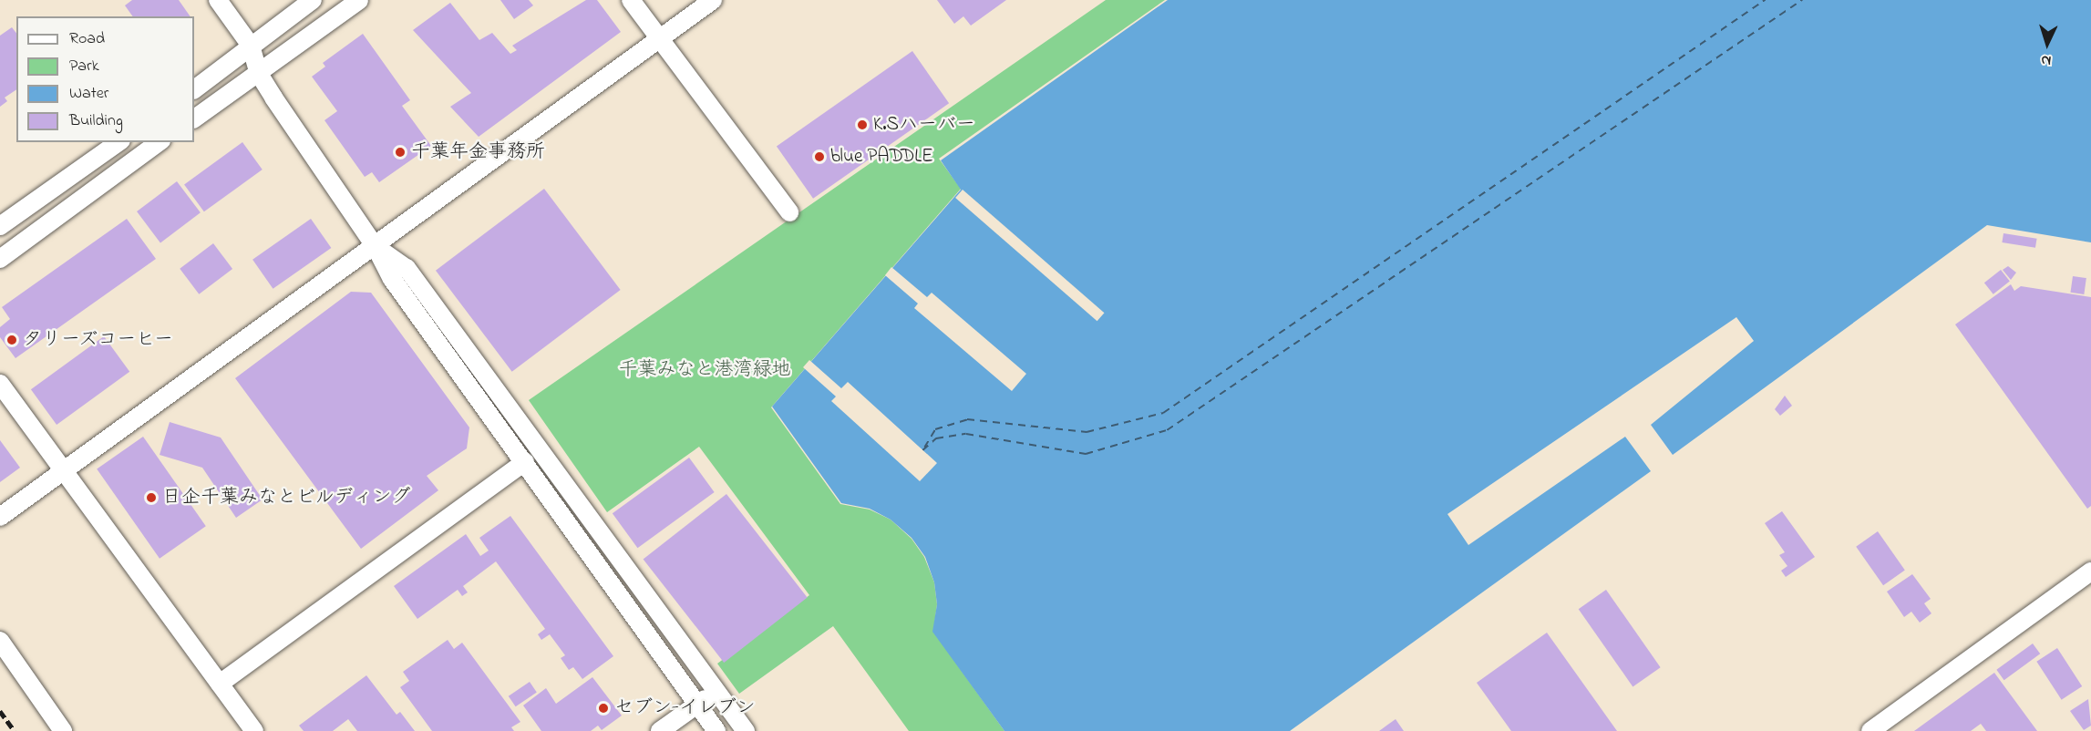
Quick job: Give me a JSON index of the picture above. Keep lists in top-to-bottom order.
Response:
{
  "parks": ["千葉みなと港湾緑地"],
  "places": [
    "K.Sハーバー",
    "千葉年金事務所",
    "blue PADDLE",
    "タリーズコーヒー",
    "日企千葉みなとビルディング",
    "セブン-イレブン"
  ],
  "legend": [
    "Road",
    "Park",
    "Water",
    "Building"
  ],
  "north": "bottom"
}
